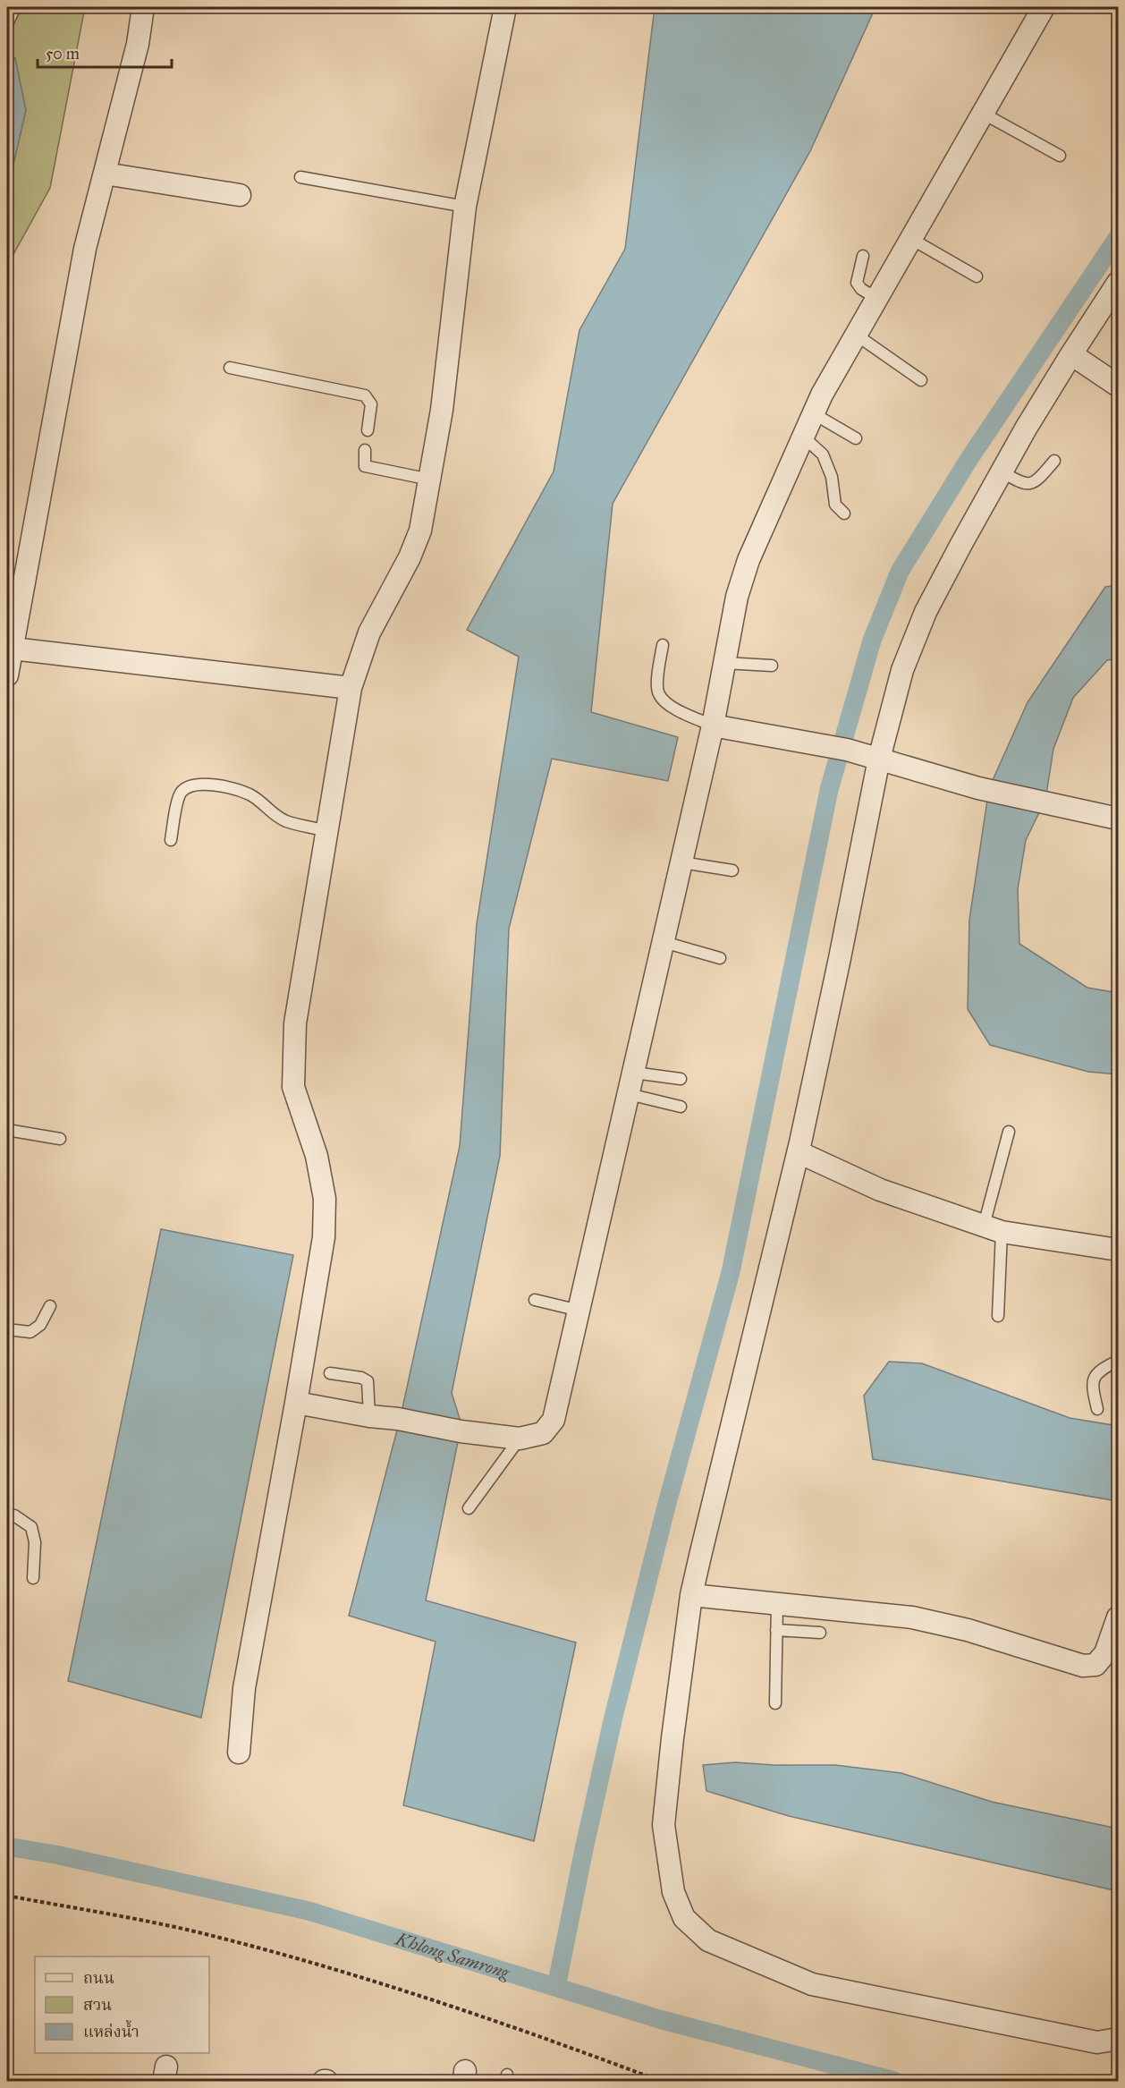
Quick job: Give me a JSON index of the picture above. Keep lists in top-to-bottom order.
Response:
{
  "water": ["Khlong Samrong"],
  "legend": ["ถนน", "สวน", "แหล่งน้ำ"],
  "scale_bar": "50 m"
}
